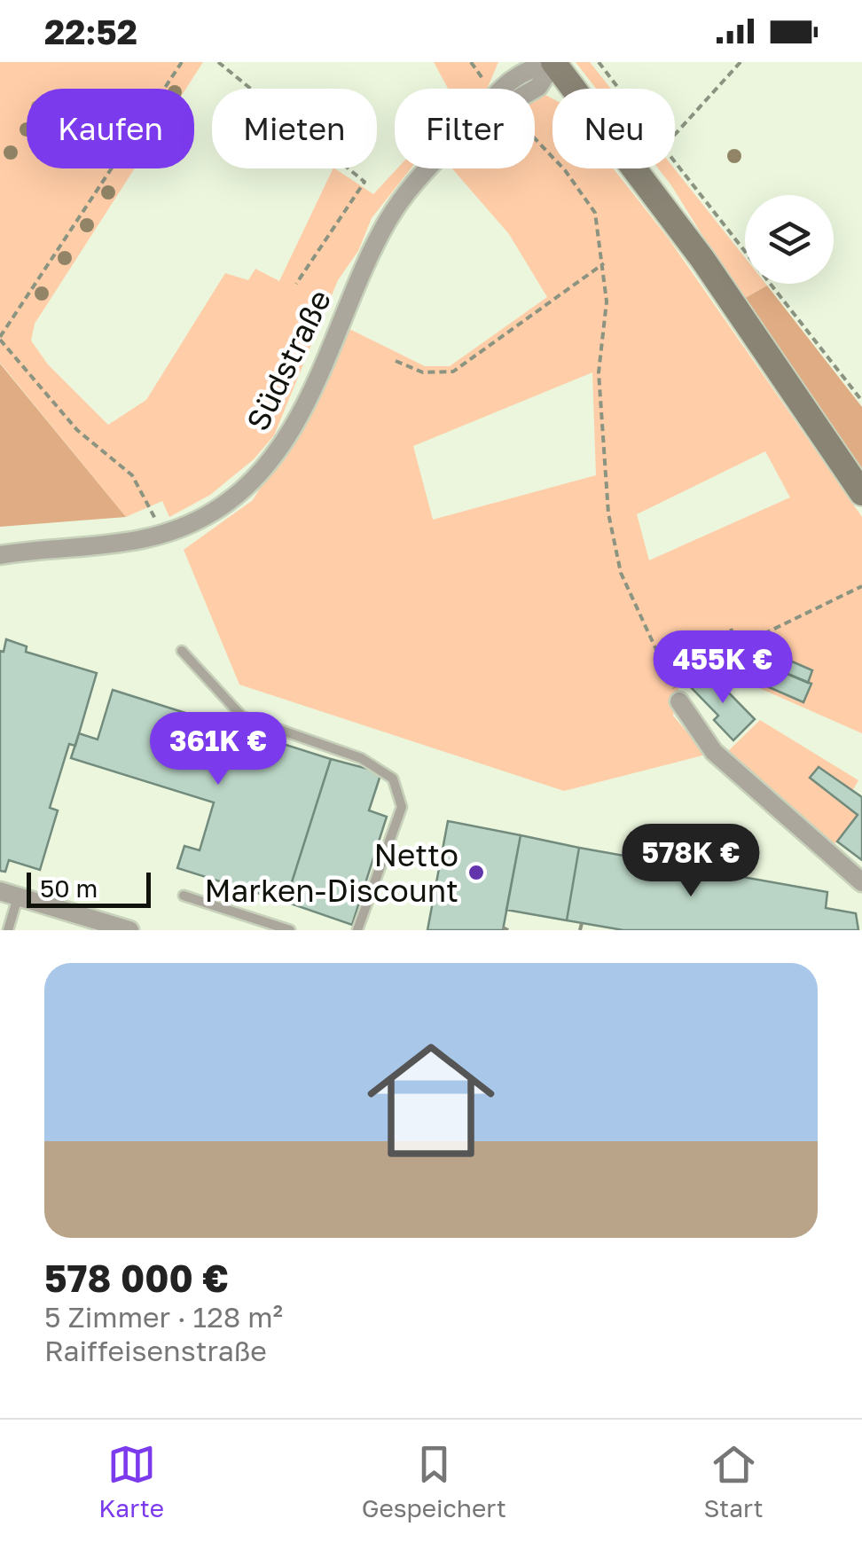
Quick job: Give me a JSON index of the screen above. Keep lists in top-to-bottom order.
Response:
{
  "streets": {
    "street": ["Südstraße"]
  },
  "places": ["Netto Marken-Discount"],
  "scale_bar": "50 m",
  "page": {
    "status": "22:52",
    "chip": [
      "Kaufen",
      "Mieten",
      "Filter",
      "Neu"
    ],
    "price": ["455K €", "361K €", "578K €"],
    "scale": "50 m",
    "list": [
      {
        "name": "578 000 €",
        "note": "5 Zimmer · 128 m² · Raiffeisenstraße"
      }
    ],
    "tabs": ["Karte", "Gespeichert", "Start"]
  }
}
